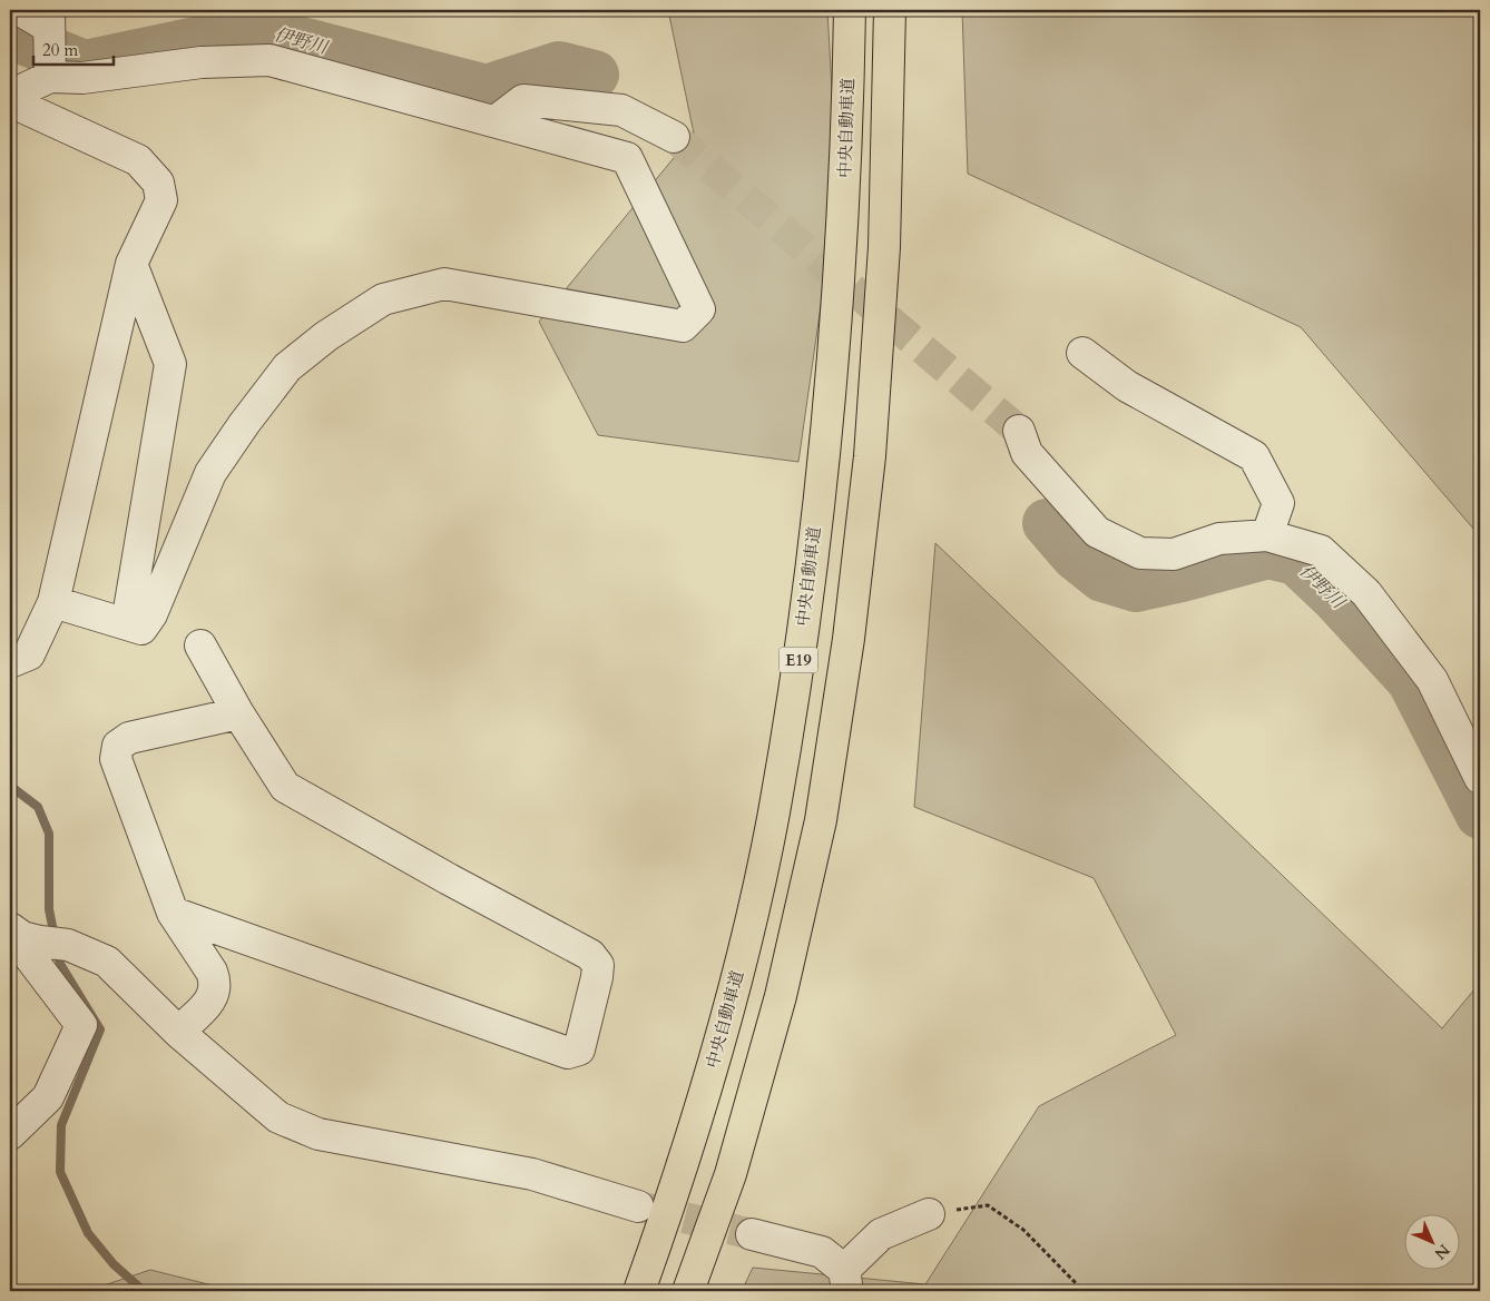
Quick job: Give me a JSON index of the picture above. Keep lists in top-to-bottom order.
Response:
{
  "streets": {
    "highway": ["中央自動車道", "E19"]
  },
  "water": ["伊野川"],
  "scale_bar": "20 m",
  "north": "bottom right"
}
